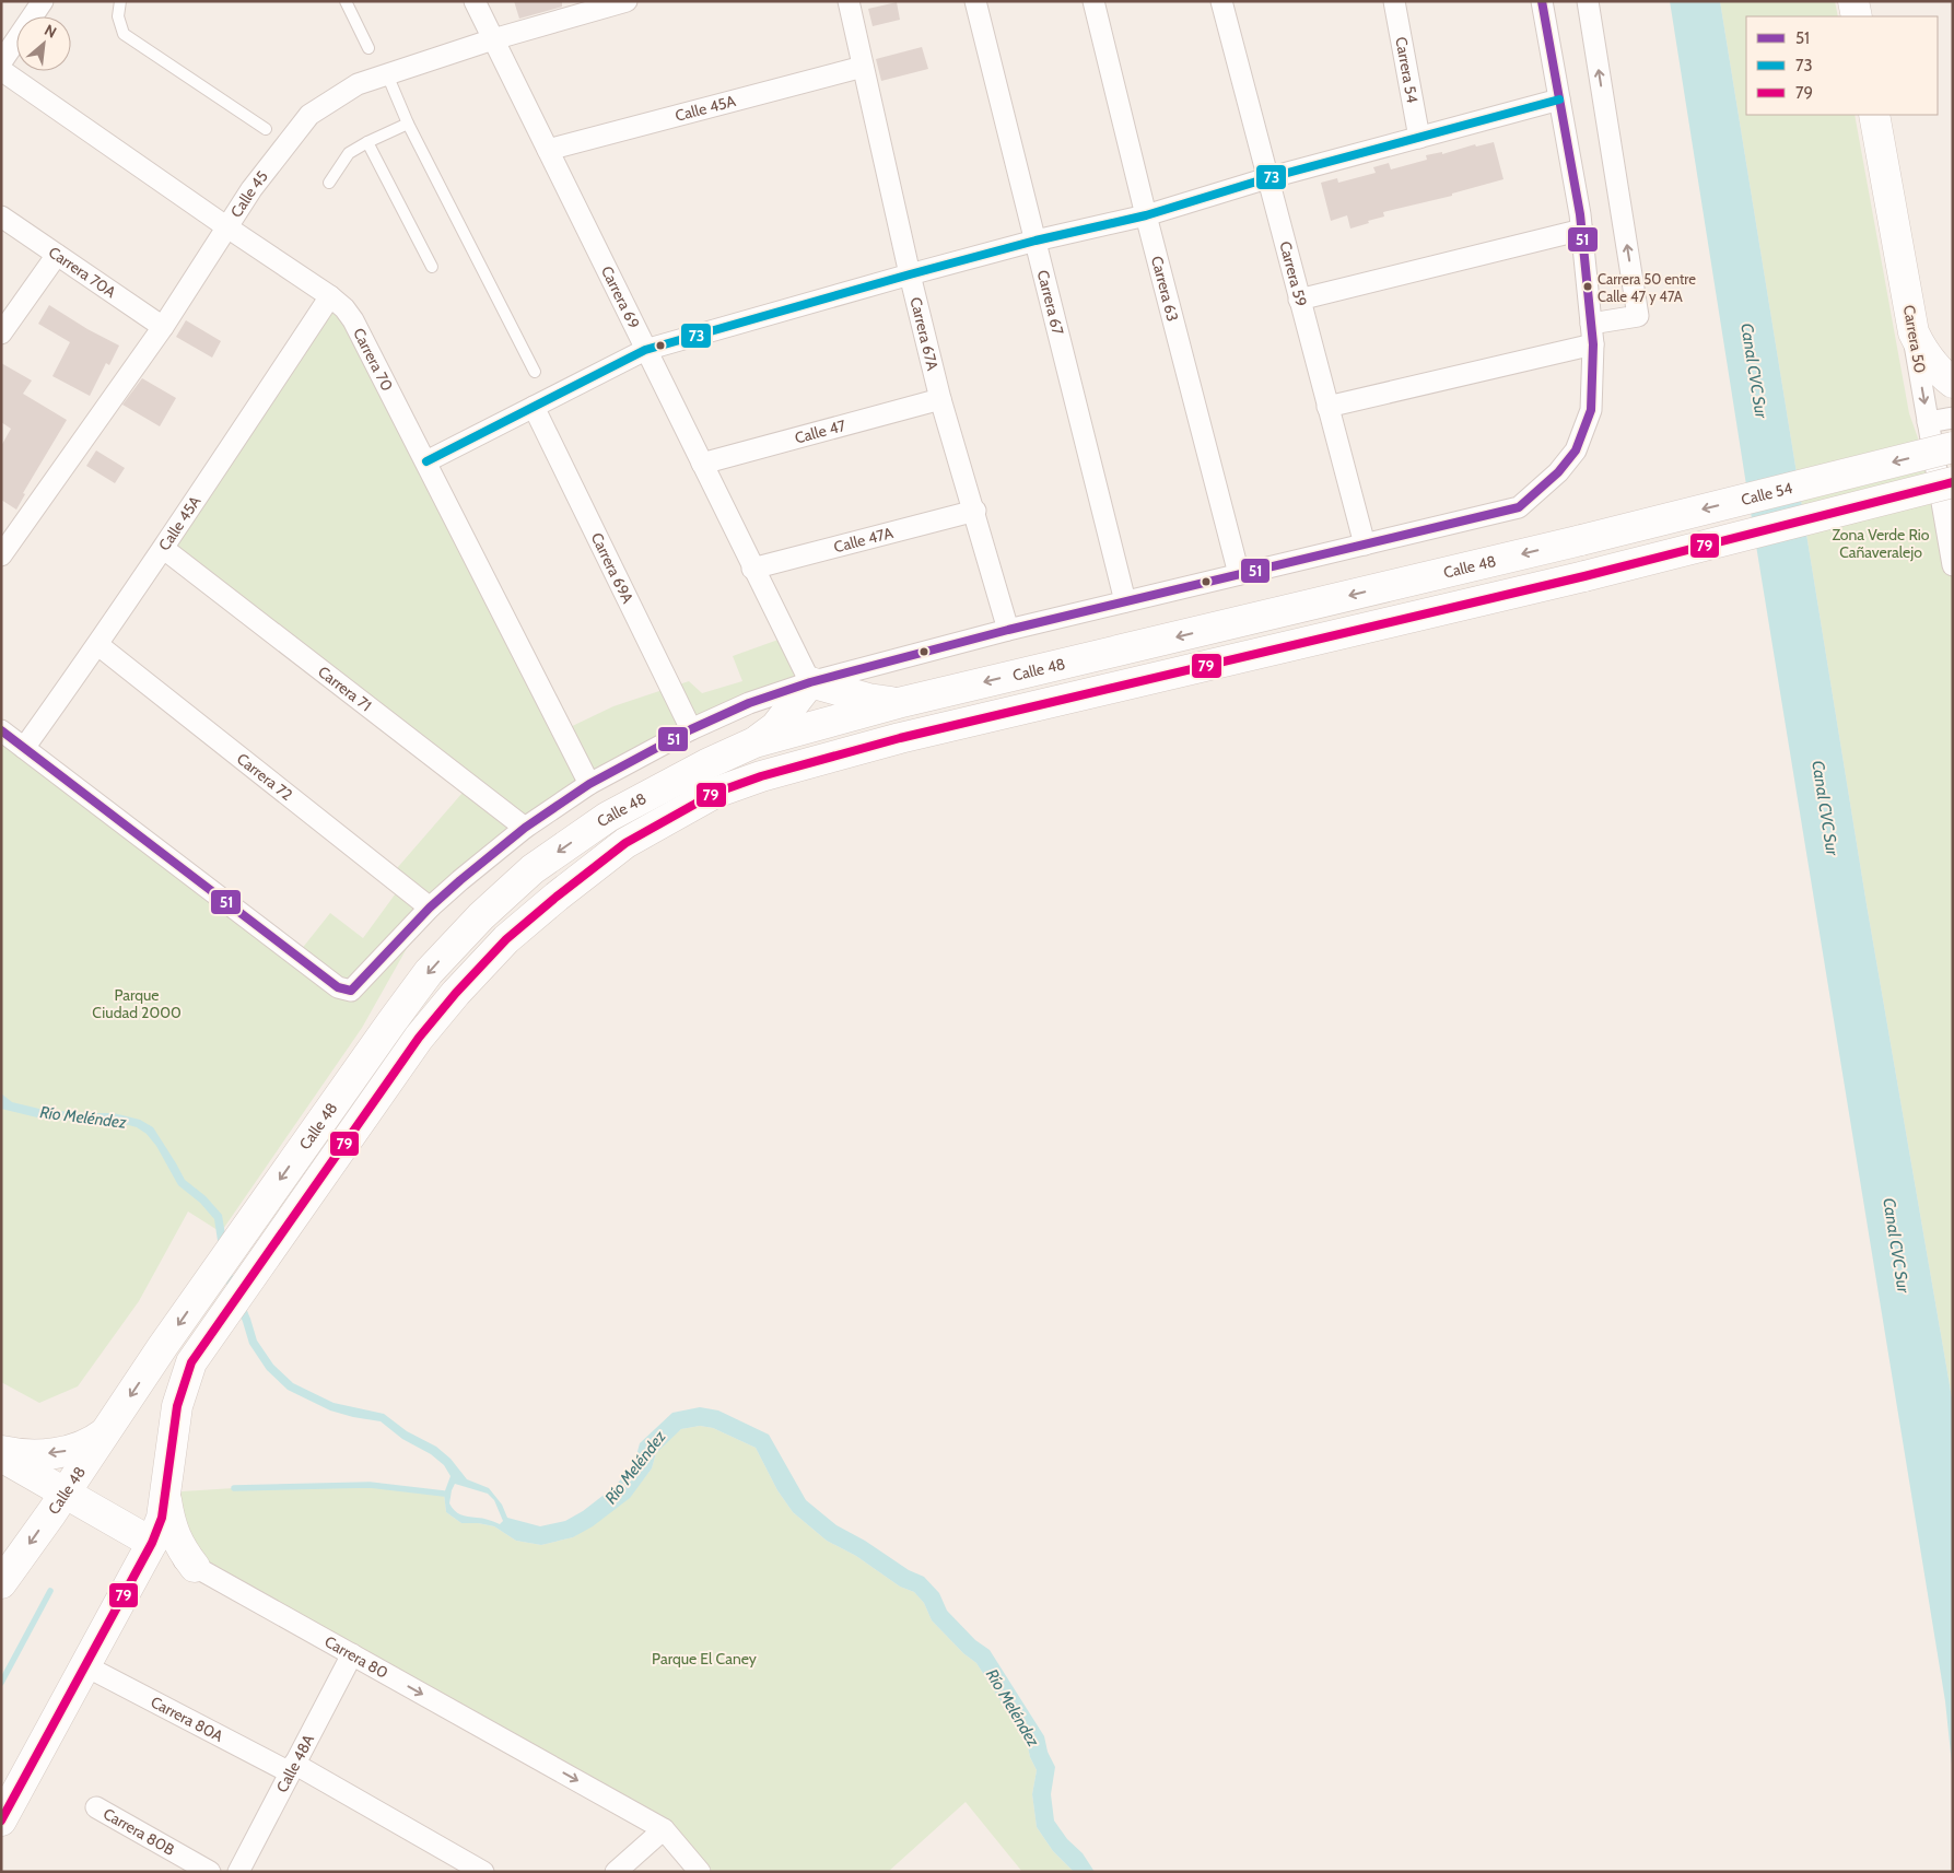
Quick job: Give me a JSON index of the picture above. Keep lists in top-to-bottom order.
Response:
{
  "streets": {
    "main road": [
      "Carrera 50",
      "Calle 54",
      "Calle 48",
      "Carrera 80"
    ],
    "street": [
      "Carrera 54",
      "Calle 45A",
      "Calle 45",
      "Carrera 70A",
      "Carrera 59",
      "Carrera 63",
      "Carrera 69",
      "Carrera 67",
      "Carrera 67A",
      "Carrera 70",
      "Calle 47",
      "Calle 47A",
      "Carrera 69A",
      "Carrera 71",
      "Carrera 72",
      "Carrera 80A",
      "Calle 48A",
      "Carrera 80B"
    ]
  },
  "crossings": [
    ["Calle 45A", "Carrera 69"],
    ["Calle 45A", "Carrera 67A"],
    ["Calle 45A", "Carrera 70"],
    ["Calle 45A", "Carrera 71"],
    ["Calle 45A", "Carrera 72"],
    ["Calle 45", "Carrera 70A"],
    ["Calle 45", "Carrera 69"],
    ["Calle 45", "Carrera 70"],
    ["Carrera 69", "Calle 47"],
    ["Carrera 69", "Calle 47A"],
    ["Carrera 67A", "Calle 47"],
    ["Carrera 67A", "Calle 47A"],
    ["Carrera 50", "Calle 48"],
    ["Calle 54", "Calle 48"],
    ["Calle 48", "Carrera 80"],
    ["Calle 48", "Carrera 80A"],
    ["Carrera 80", "Calle 48A"],
    ["Carrera 80A", "Calle 48A"]
  ],
  "one_way": ["Calle 54", "Carrera 80"],
  "water": ["Canal CVC Sur", "Río Meléndez"],
  "parks": ["Zona Verde Rio Cañaveralejo", "Parque Ciudad 2000", "Parque El Caney"],
  "places": ["Carrera 50 entre Calle 47 y 47A"],
  "lines": ["transit line 51", "transit line 73", "transit line 79"],
  "legend": ["51", "73", "79"],
  "north": "top right"
}
